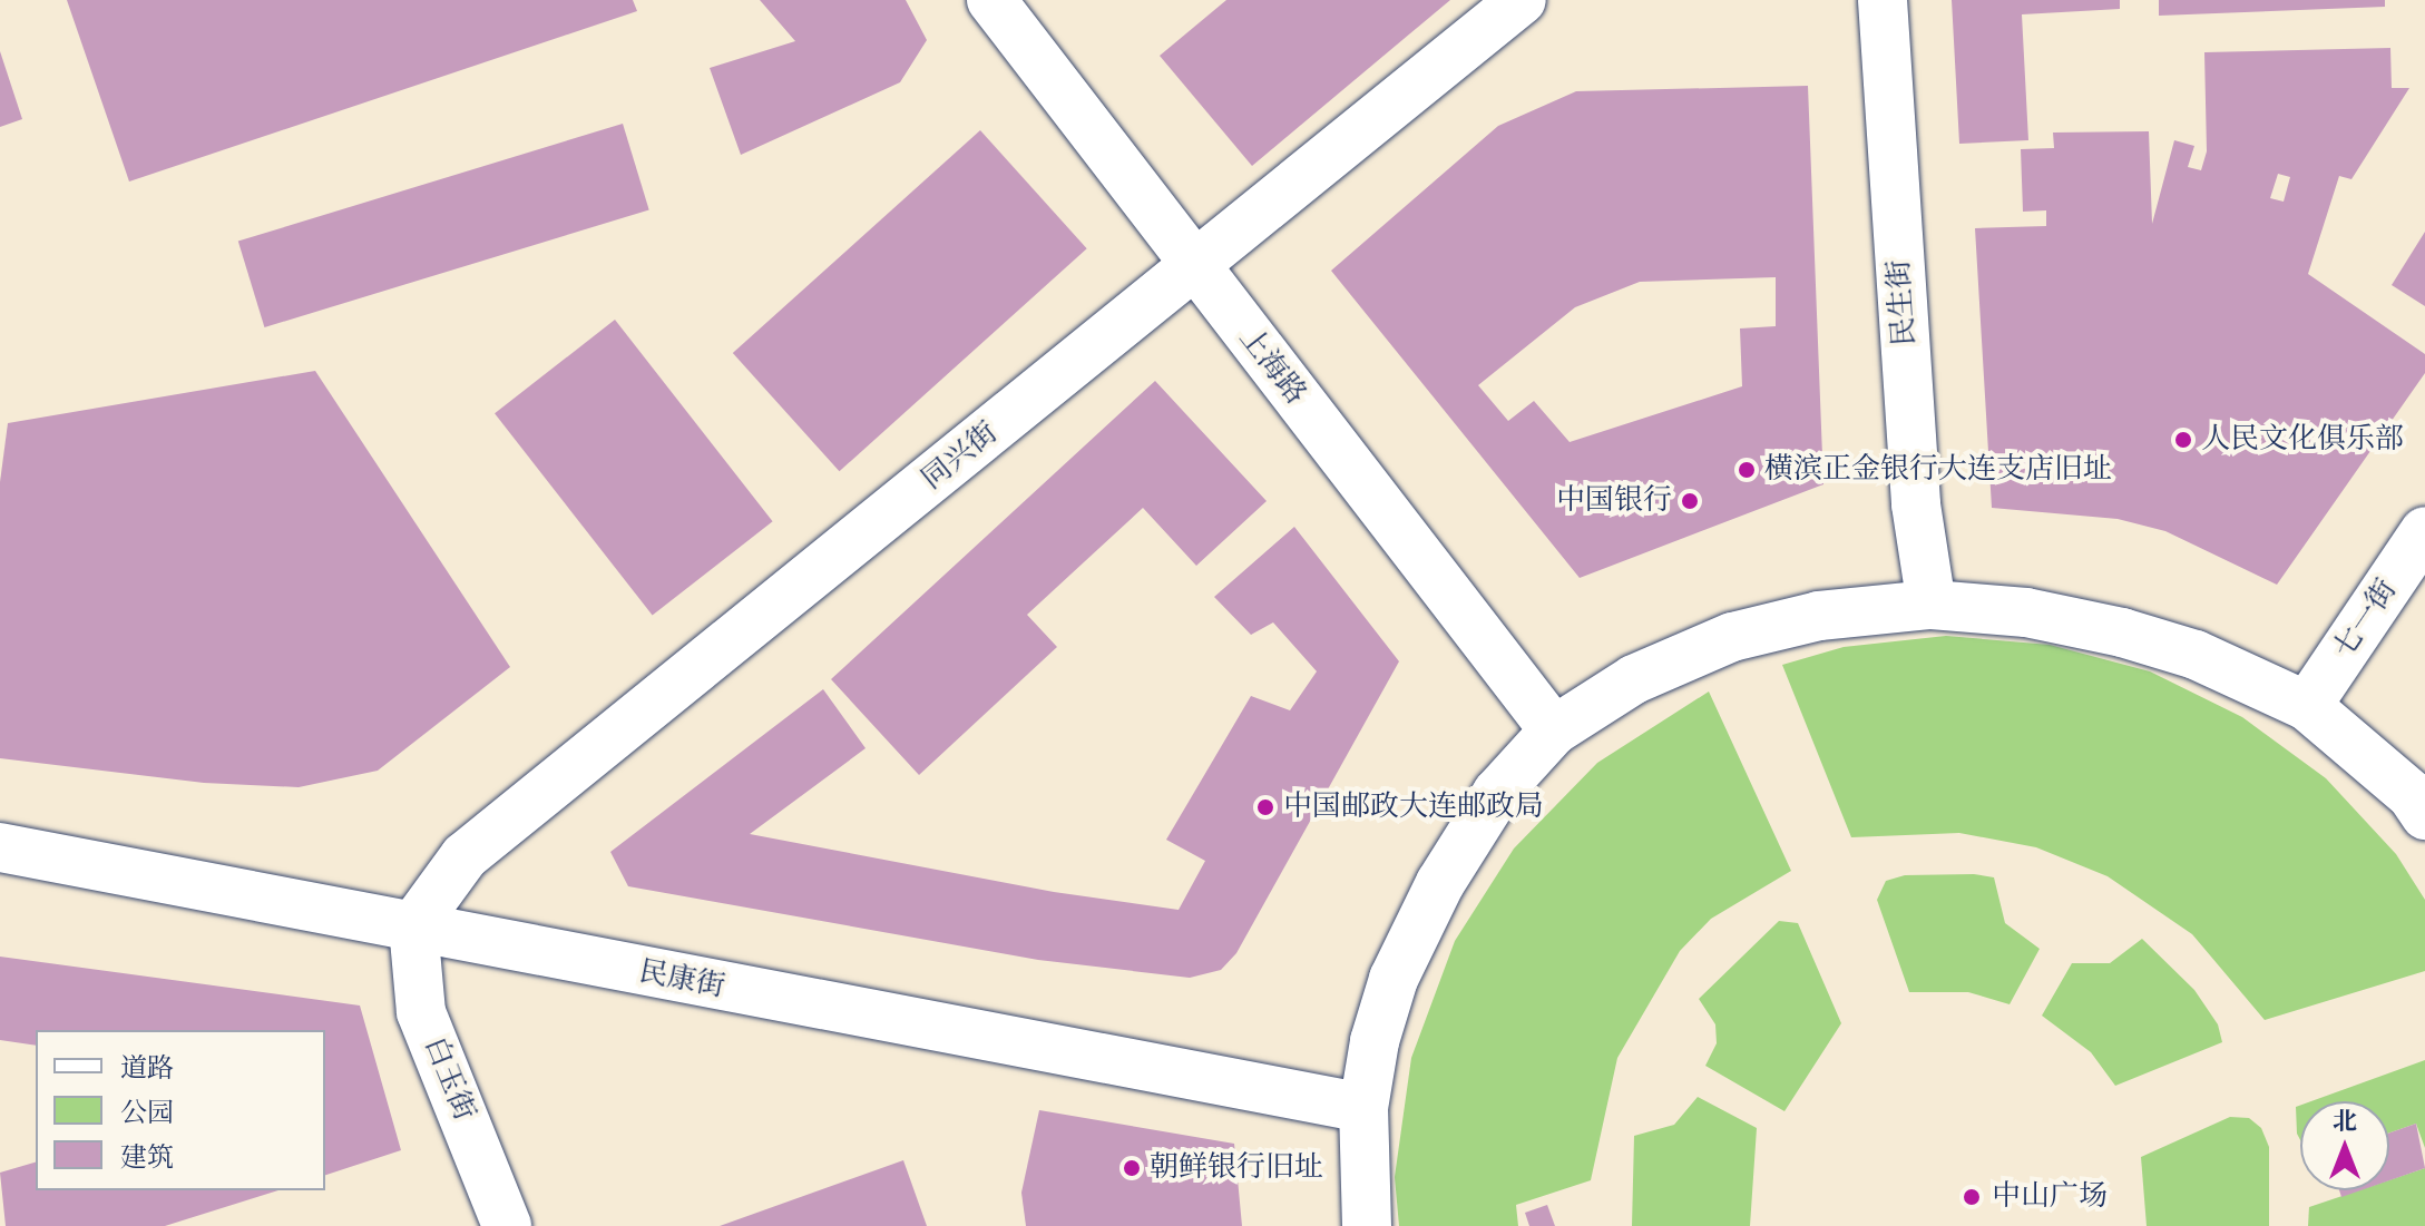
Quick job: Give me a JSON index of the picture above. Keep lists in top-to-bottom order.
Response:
{
  "streets": {
    "street": [
      "民生街",
      "上海路",
      "同兴街",
      "七一街",
      "民康街",
      "白玉街"
    ]
  },
  "crossings": [
    ["上海路", "同兴街"],
    ["同兴街", "民康街"],
    ["同兴街", "白玉街"],
    ["民康街", "白玉街"]
  ],
  "places": [
    "人民文化俱乐部",
    "横滨正金银行大连支店旧址",
    "中国银行",
    "中国邮政大连邮政局",
    "朝鲜银行旧址",
    "中山广场"
  ],
  "legend": ["道路", "公园", "建筑"],
  "north": "top"
}
